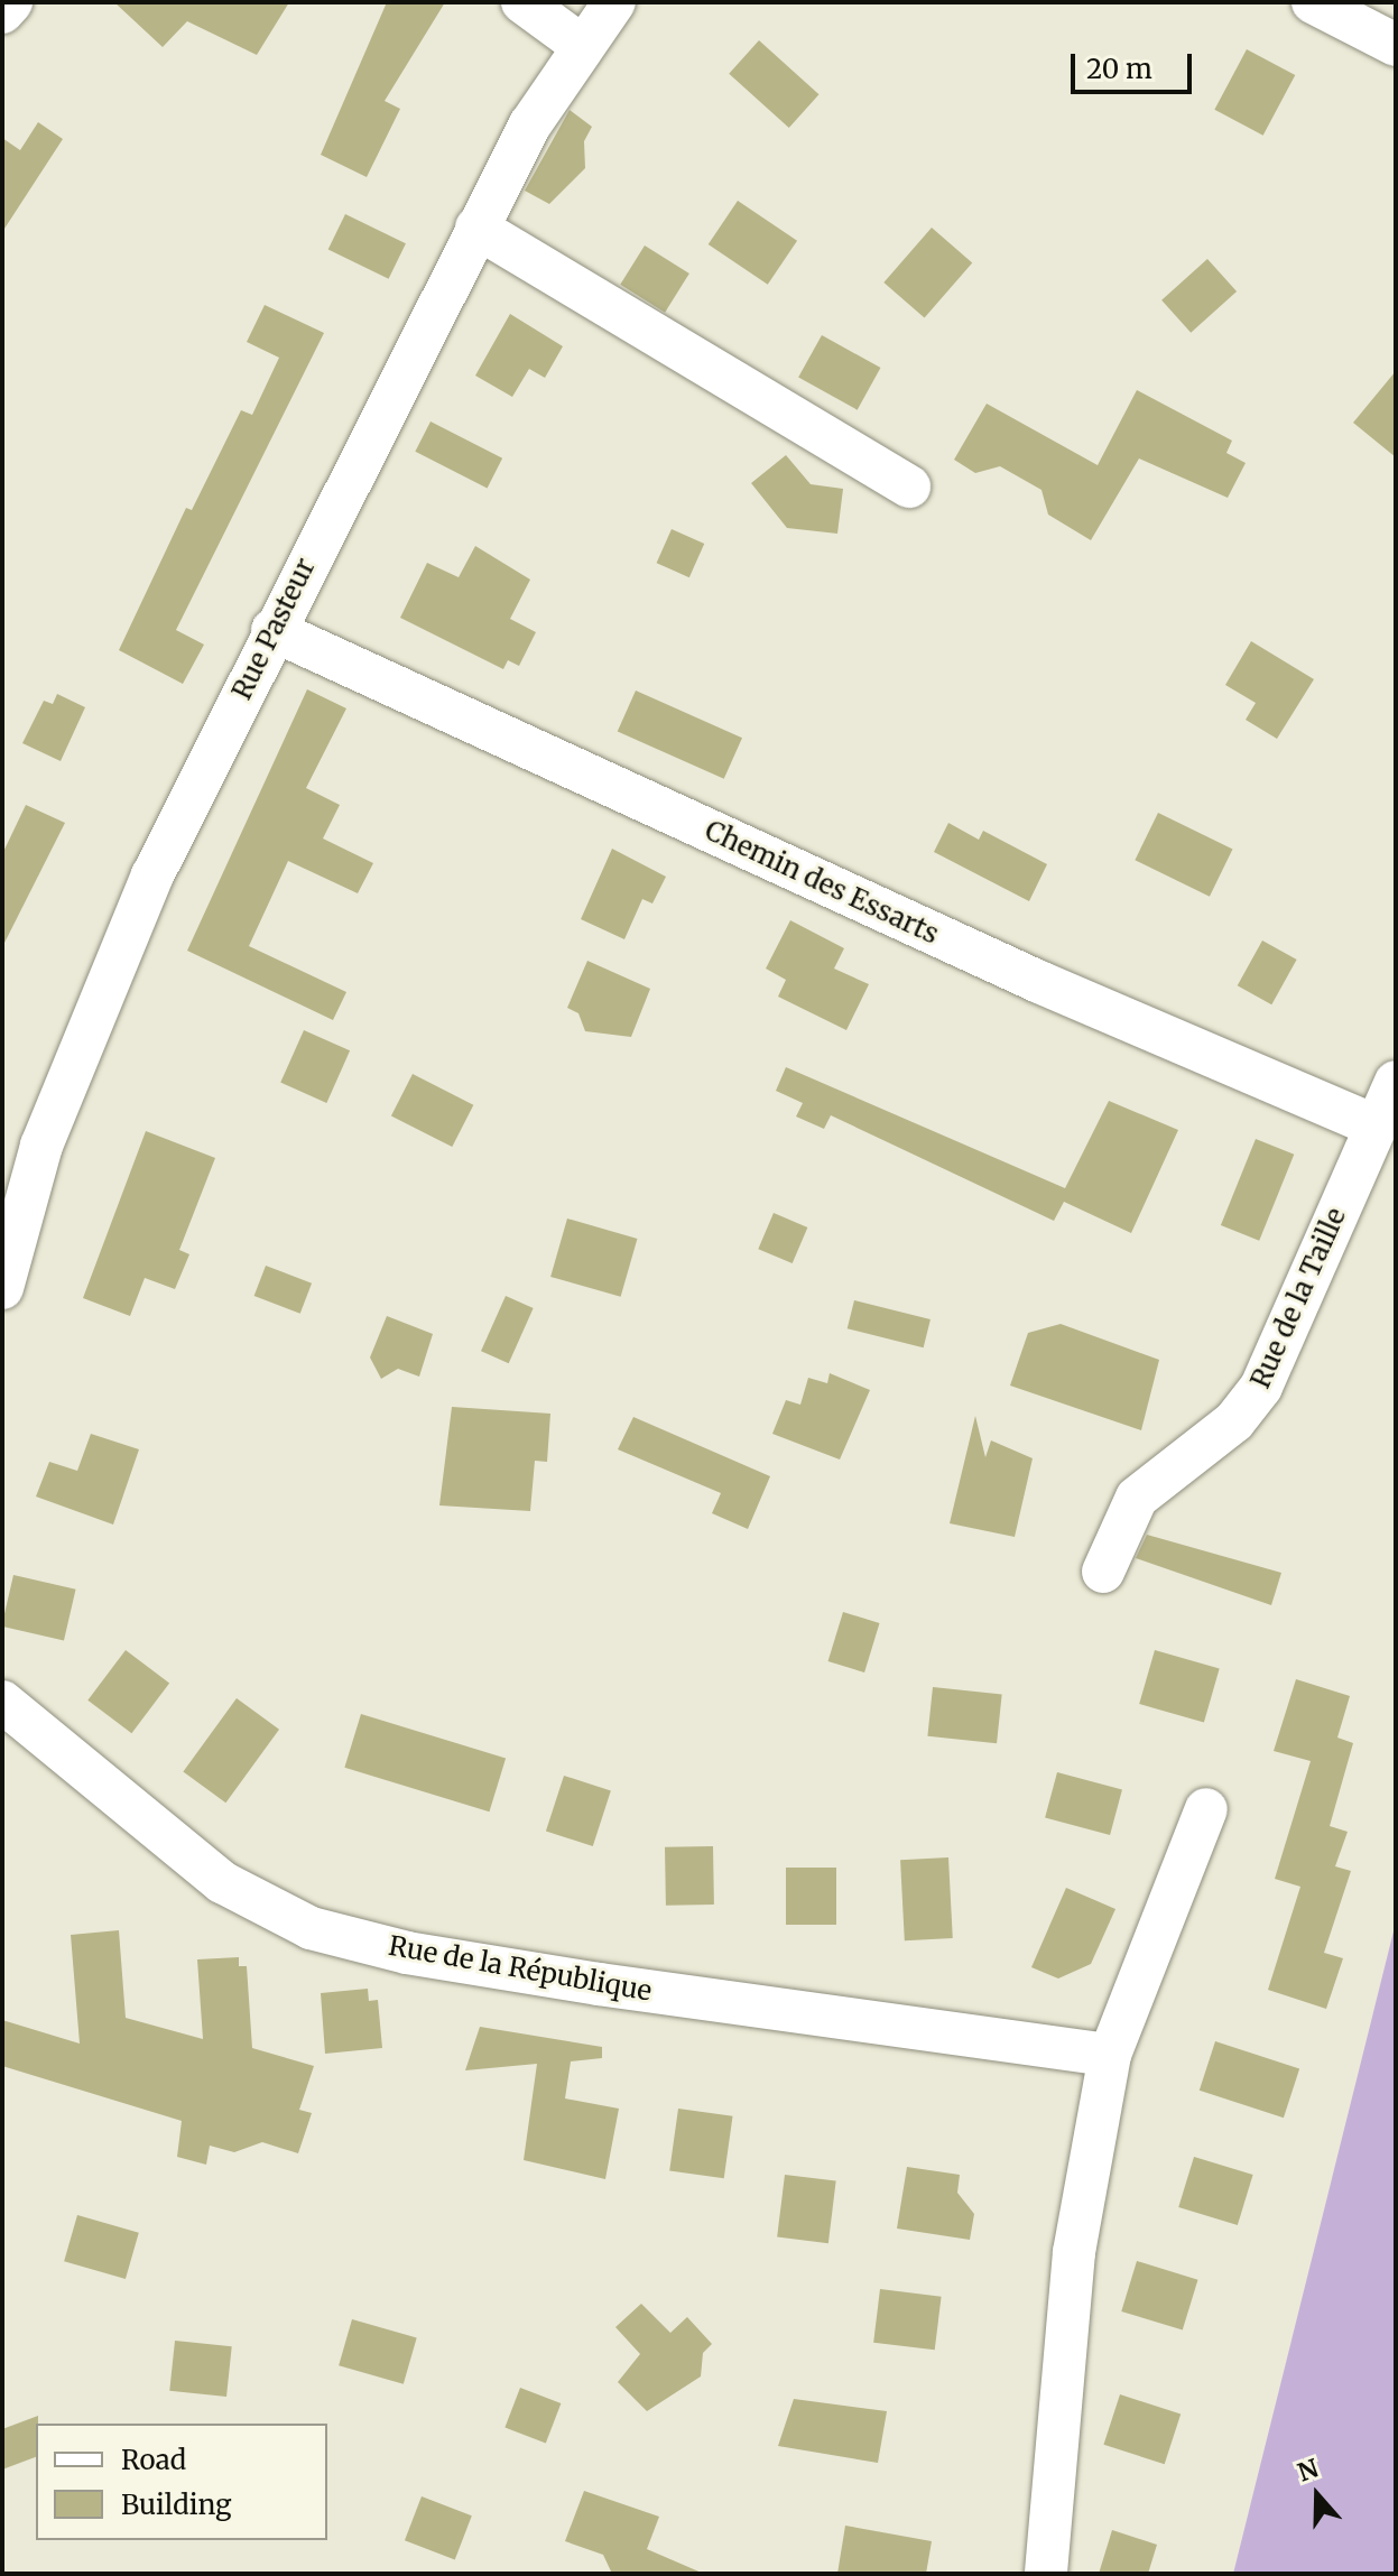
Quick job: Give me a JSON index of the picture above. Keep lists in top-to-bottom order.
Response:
{
  "streets": {
    "street": [
      "Rue Pasteur",
      "Chemin des Essarts",
      "Rue de la Taille",
      "Rue de la République"
    ]
  },
  "crossings": [
    ["Rue Pasteur", "Chemin des Essarts"],
    ["Chemin des Essarts", "Rue de la Taille"]
  ],
  "legend": ["Road", "Building"],
  "scale_bar": "20 m",
  "north": "top"
}
